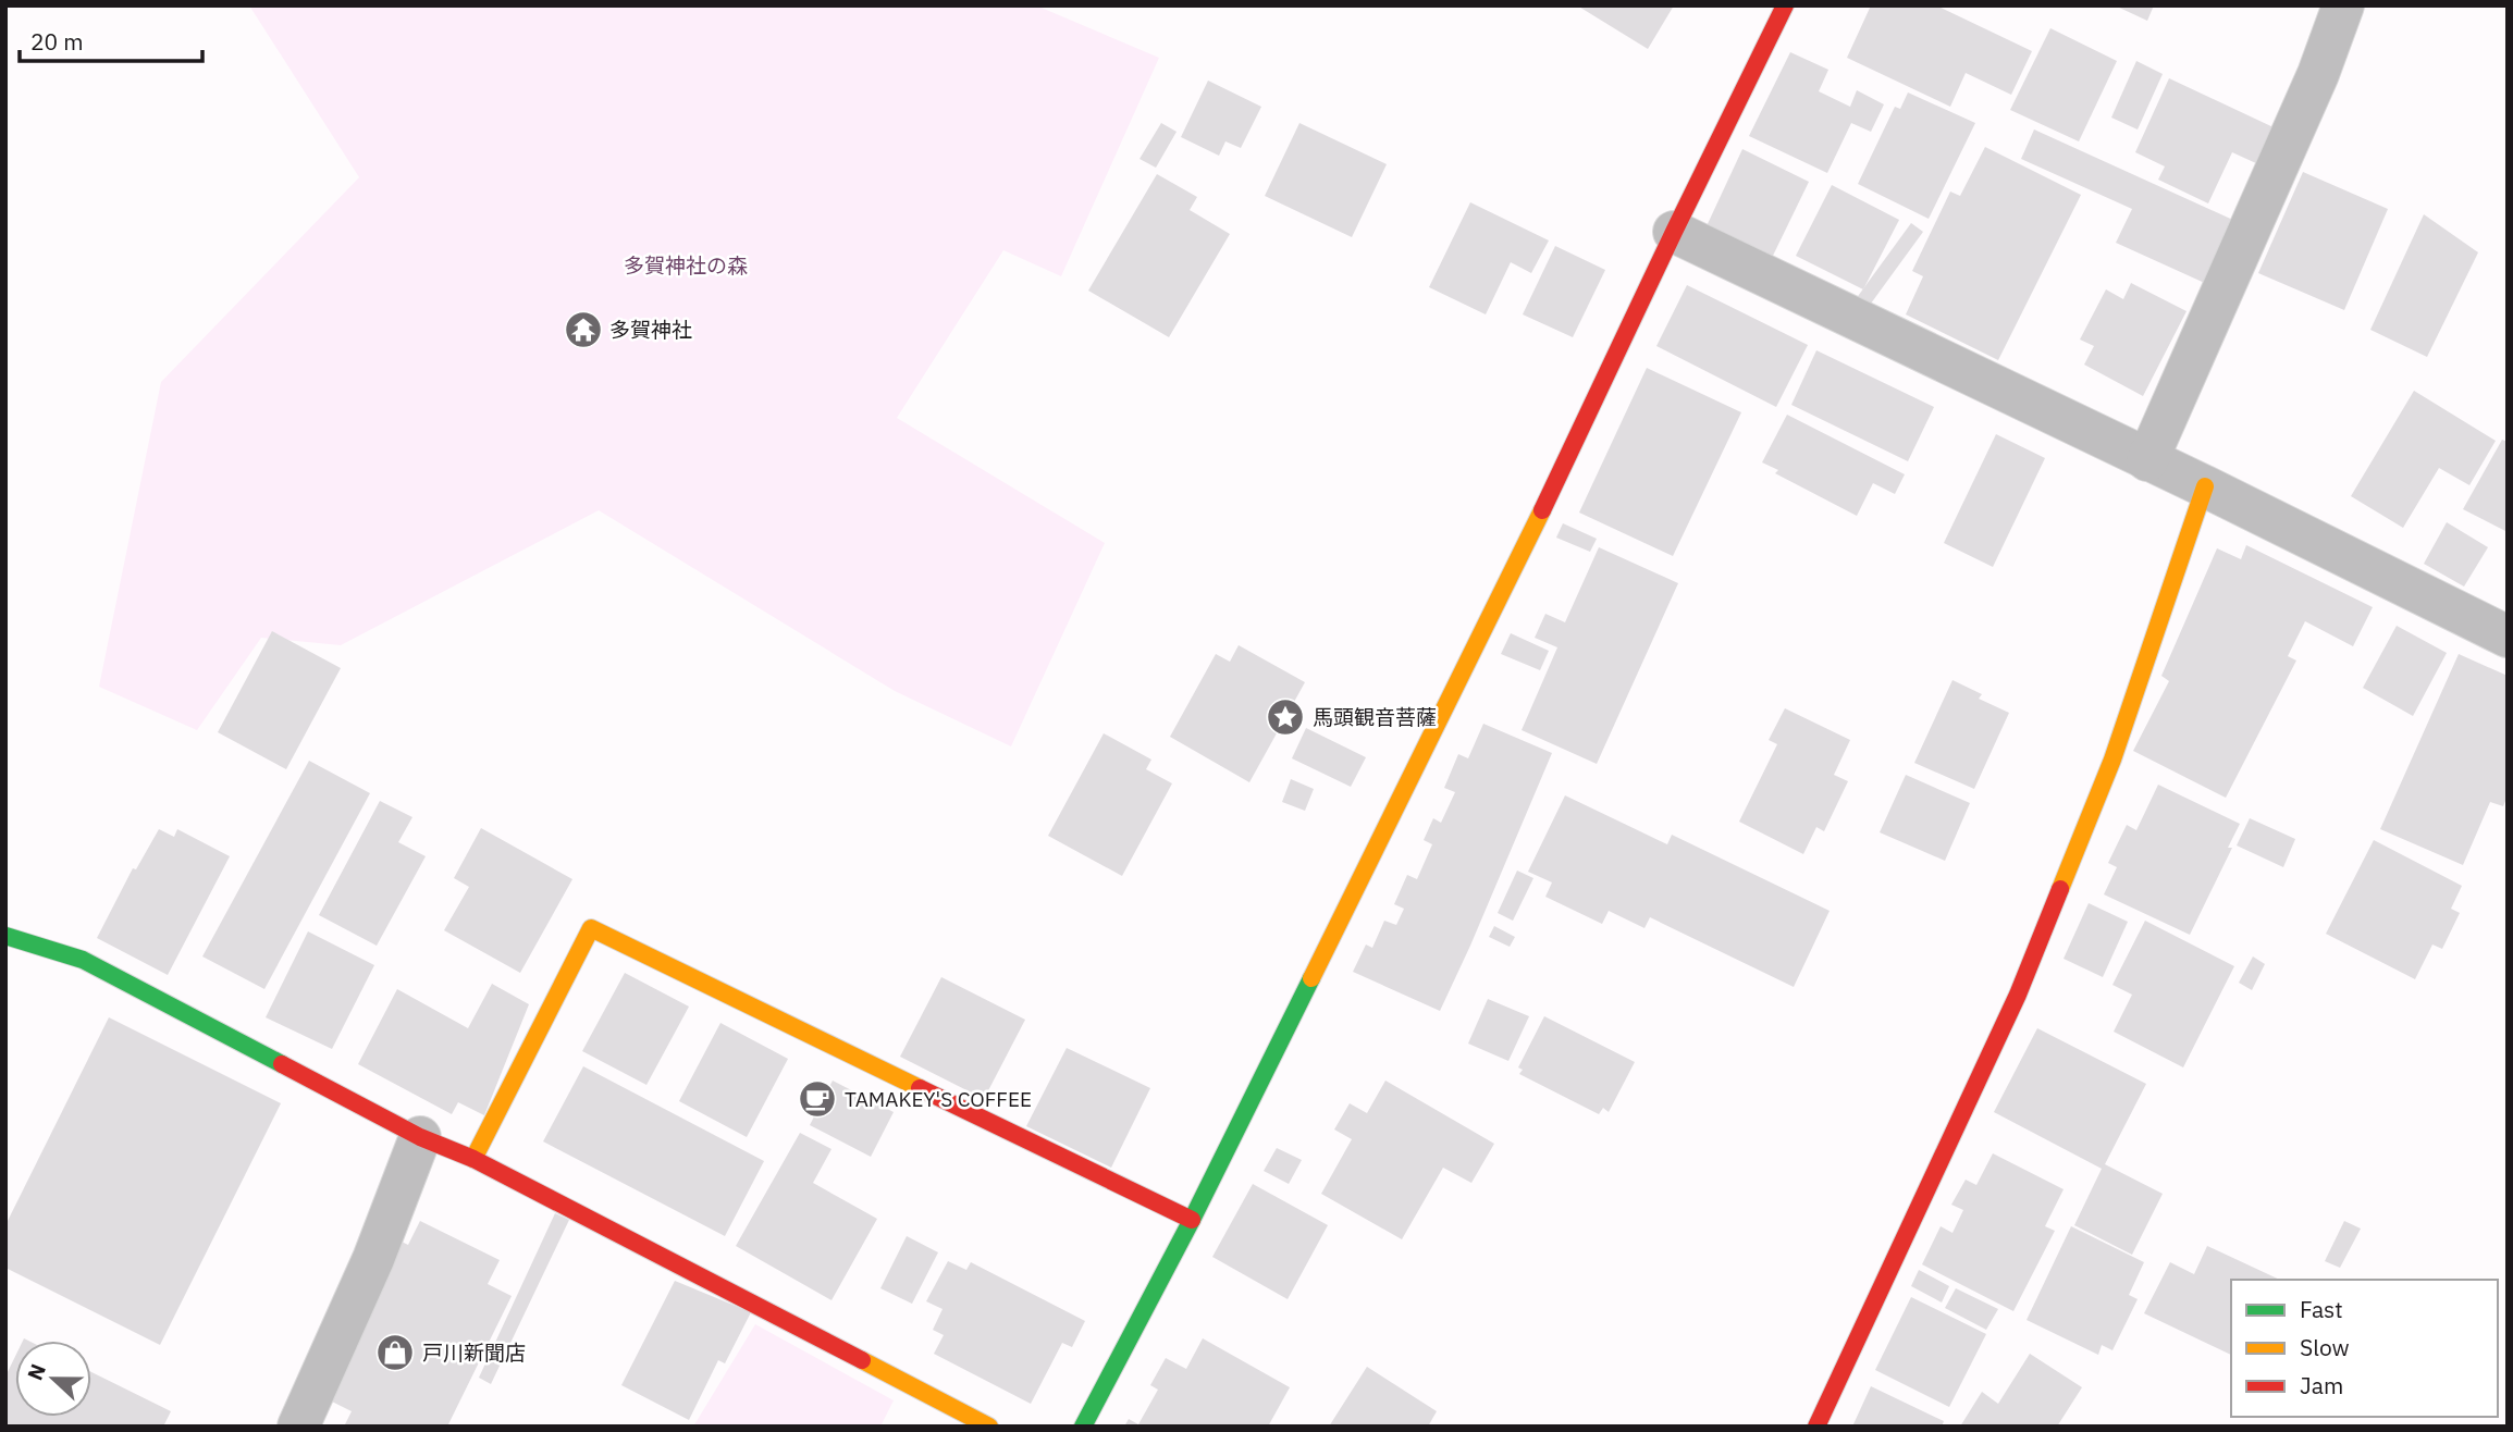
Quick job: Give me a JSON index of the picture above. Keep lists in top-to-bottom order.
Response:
{
  "parks": ["多賀神社の森"],
  "places": {
    "temple": ["多賀神社"],
    "place": ["馬頭観音菩薩"],
    "cafe": ["TAMAKEY'S COFFEE"],
    "shop": ["戸川新聞店"]
  },
  "legend": ["Fast", "Slow", "Jam"],
  "scale_bar": "20 m",
  "north": "left"
}
